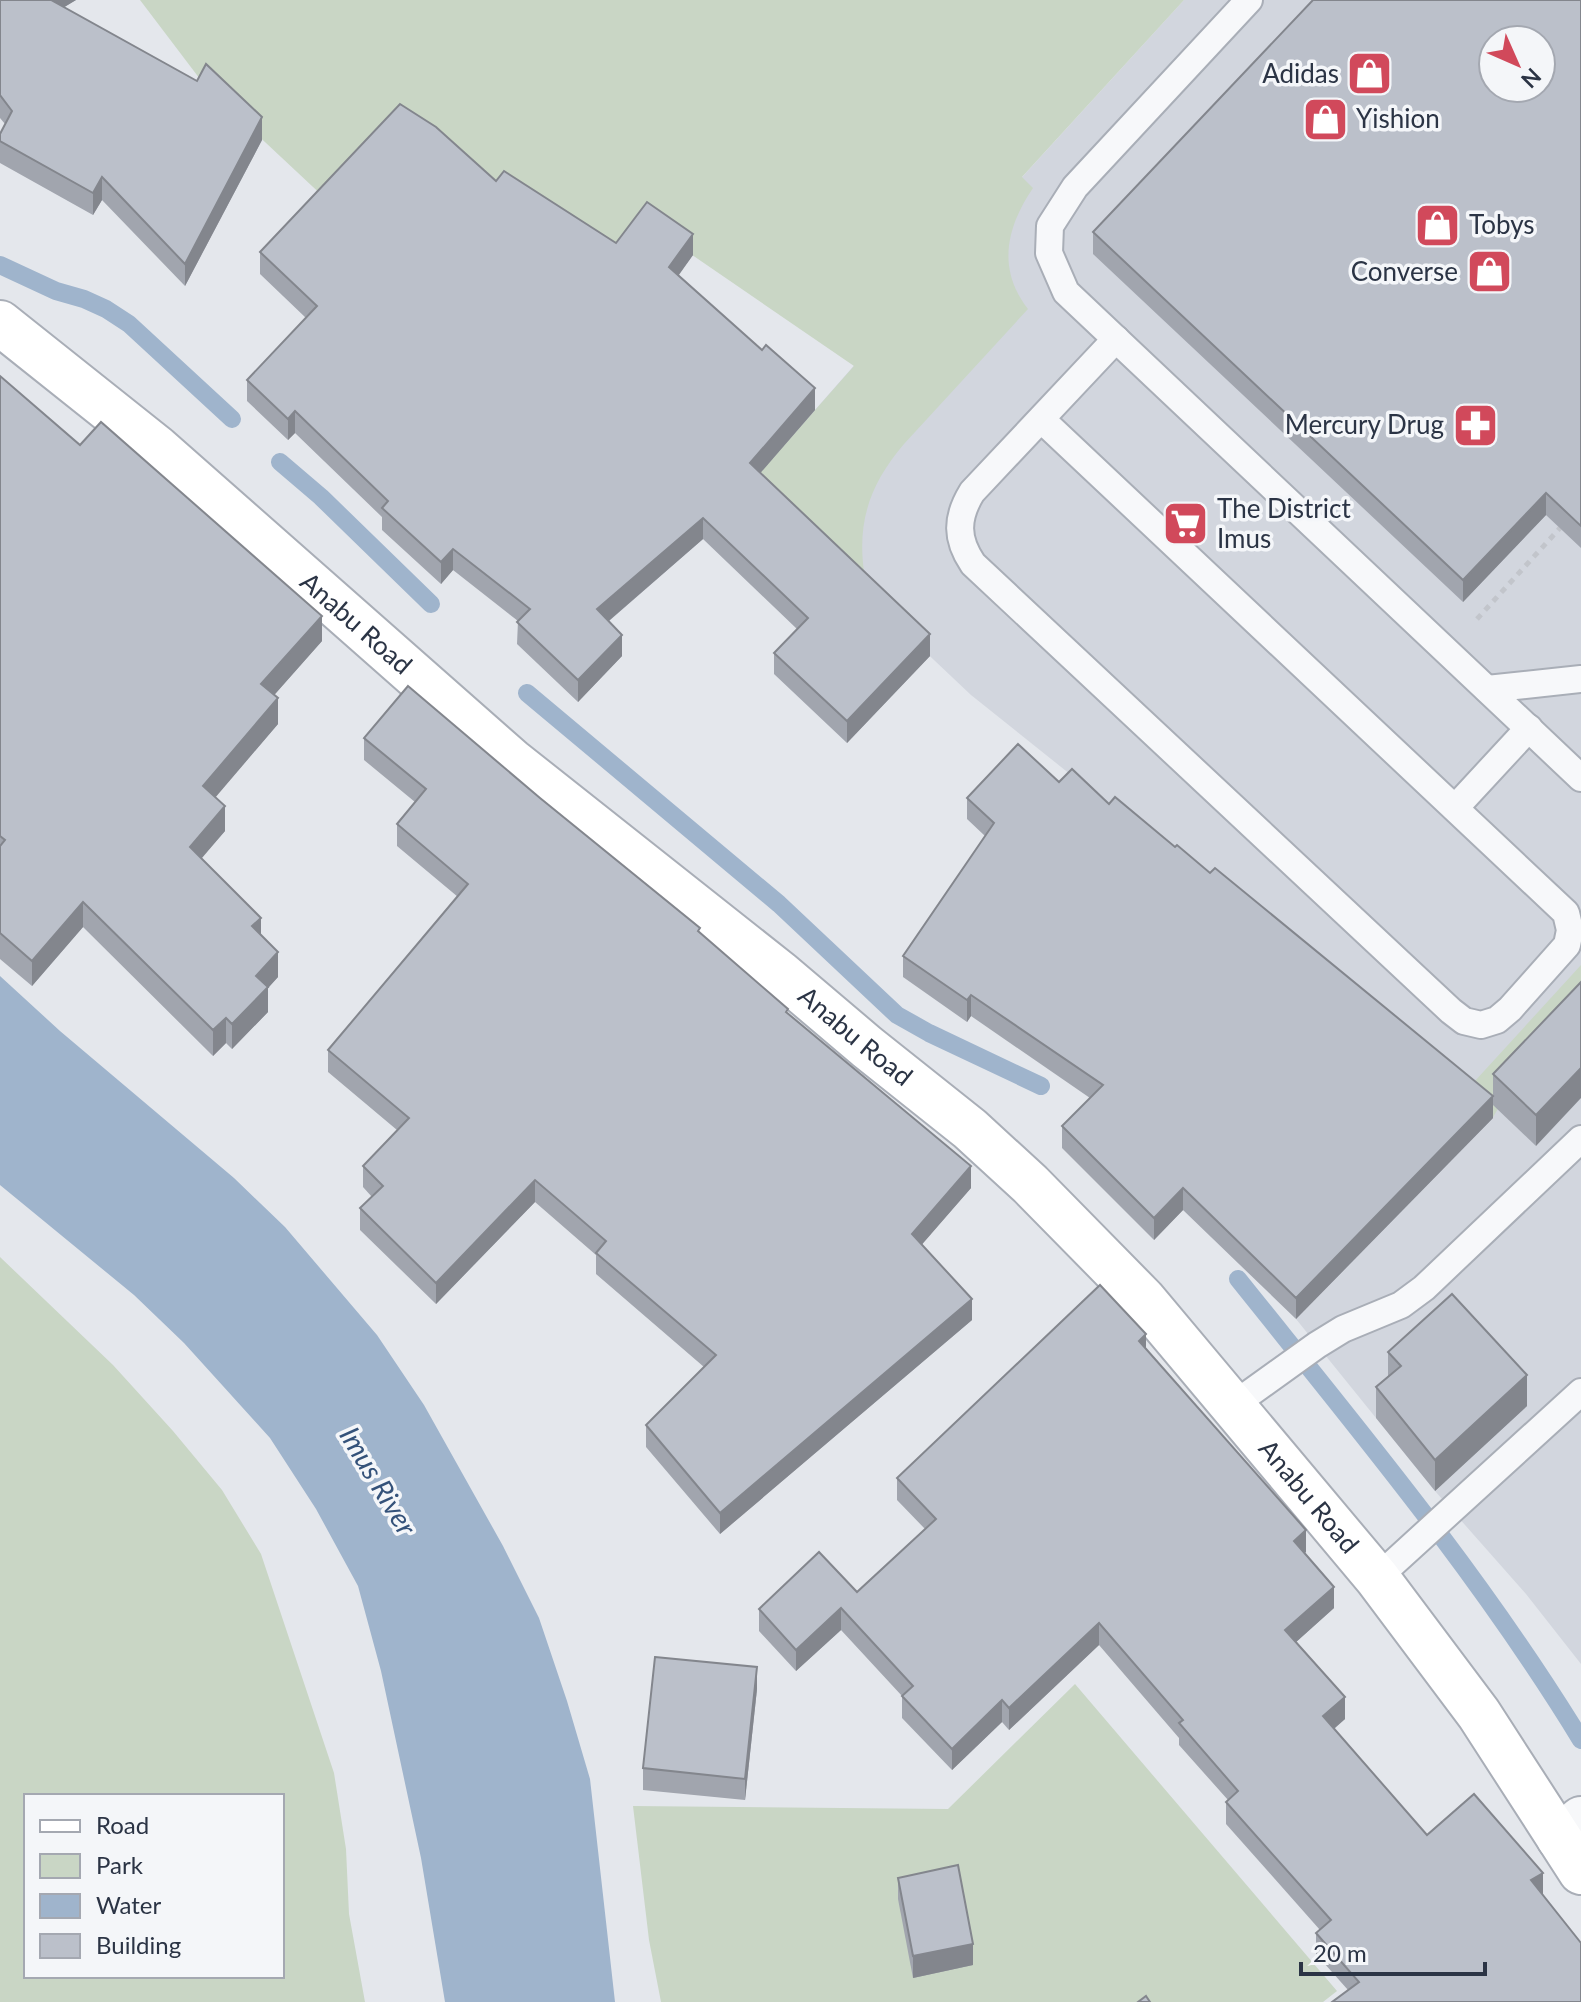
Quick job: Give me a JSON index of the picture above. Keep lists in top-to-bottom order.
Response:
{
  "streets": {
    "street": ["Anabu Road"]
  },
  "water": ["Imus River"],
  "places": {
    "shop": [
      "Adidas",
      "Yishion",
      "Tobys",
      "Converse"
    ],
    "pharmacy": ["Mercury Drug"],
    "supermarket": ["The District Imus"]
  },
  "legend": [
    "Road",
    "Park",
    "Water",
    "Building"
  ],
  "scale_bar": "20 m",
  "north": "bottom right"
}
